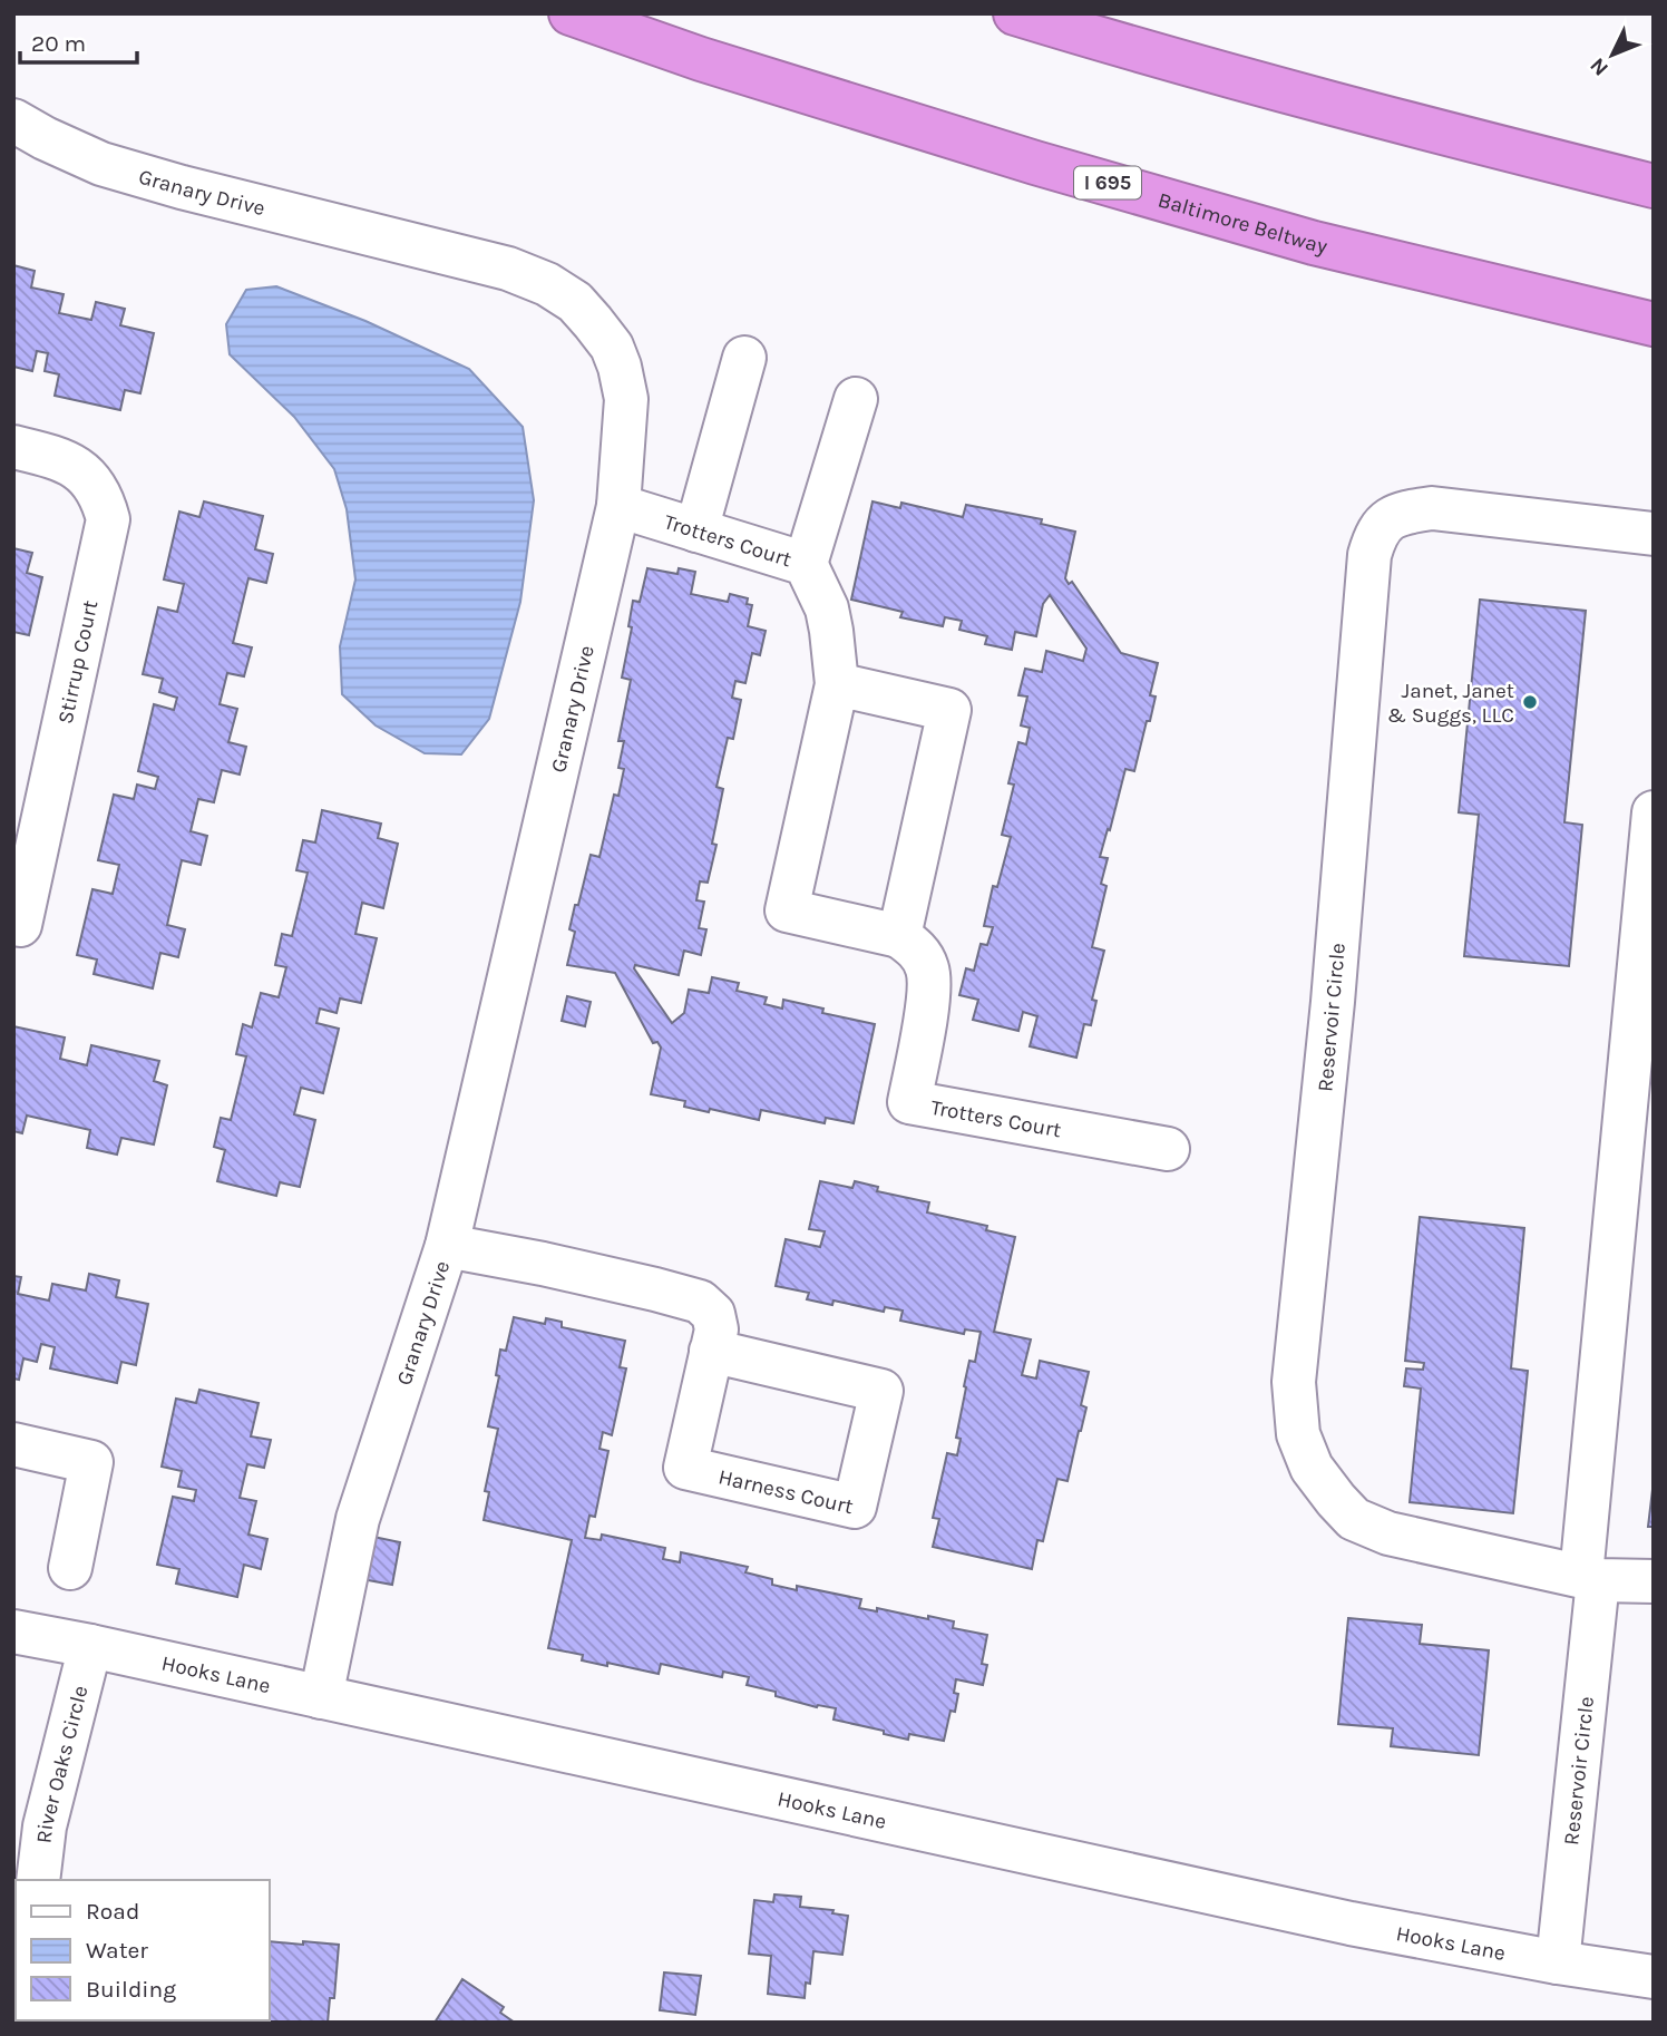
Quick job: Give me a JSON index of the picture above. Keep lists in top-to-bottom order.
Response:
{
  "streets": {
    "highway": ["I 695", "Baltimore Beltway"],
    "street": [
      "Granary Drive",
      "Trotters Court",
      "Stirrup Court",
      "Reservoir Circle",
      "Harness Court",
      "Hooks Lane",
      "River Oaks Circle"
    ]
  },
  "crossings": [
    ["Granary Drive", "Trotters Court"],
    ["Granary Drive", "Harness Court"],
    ["Granary Drive", "Hooks Lane"],
    ["Reservoir Circle", "Hooks Lane"],
    ["Hooks Lane", "River Oaks Circle"]
  ],
  "places": ["Janet, Janet & Suggs, LLC"],
  "legend": ["Road", "Water", "Building"],
  "scale_bar": "20 m",
  "north": "bottom left"
}
